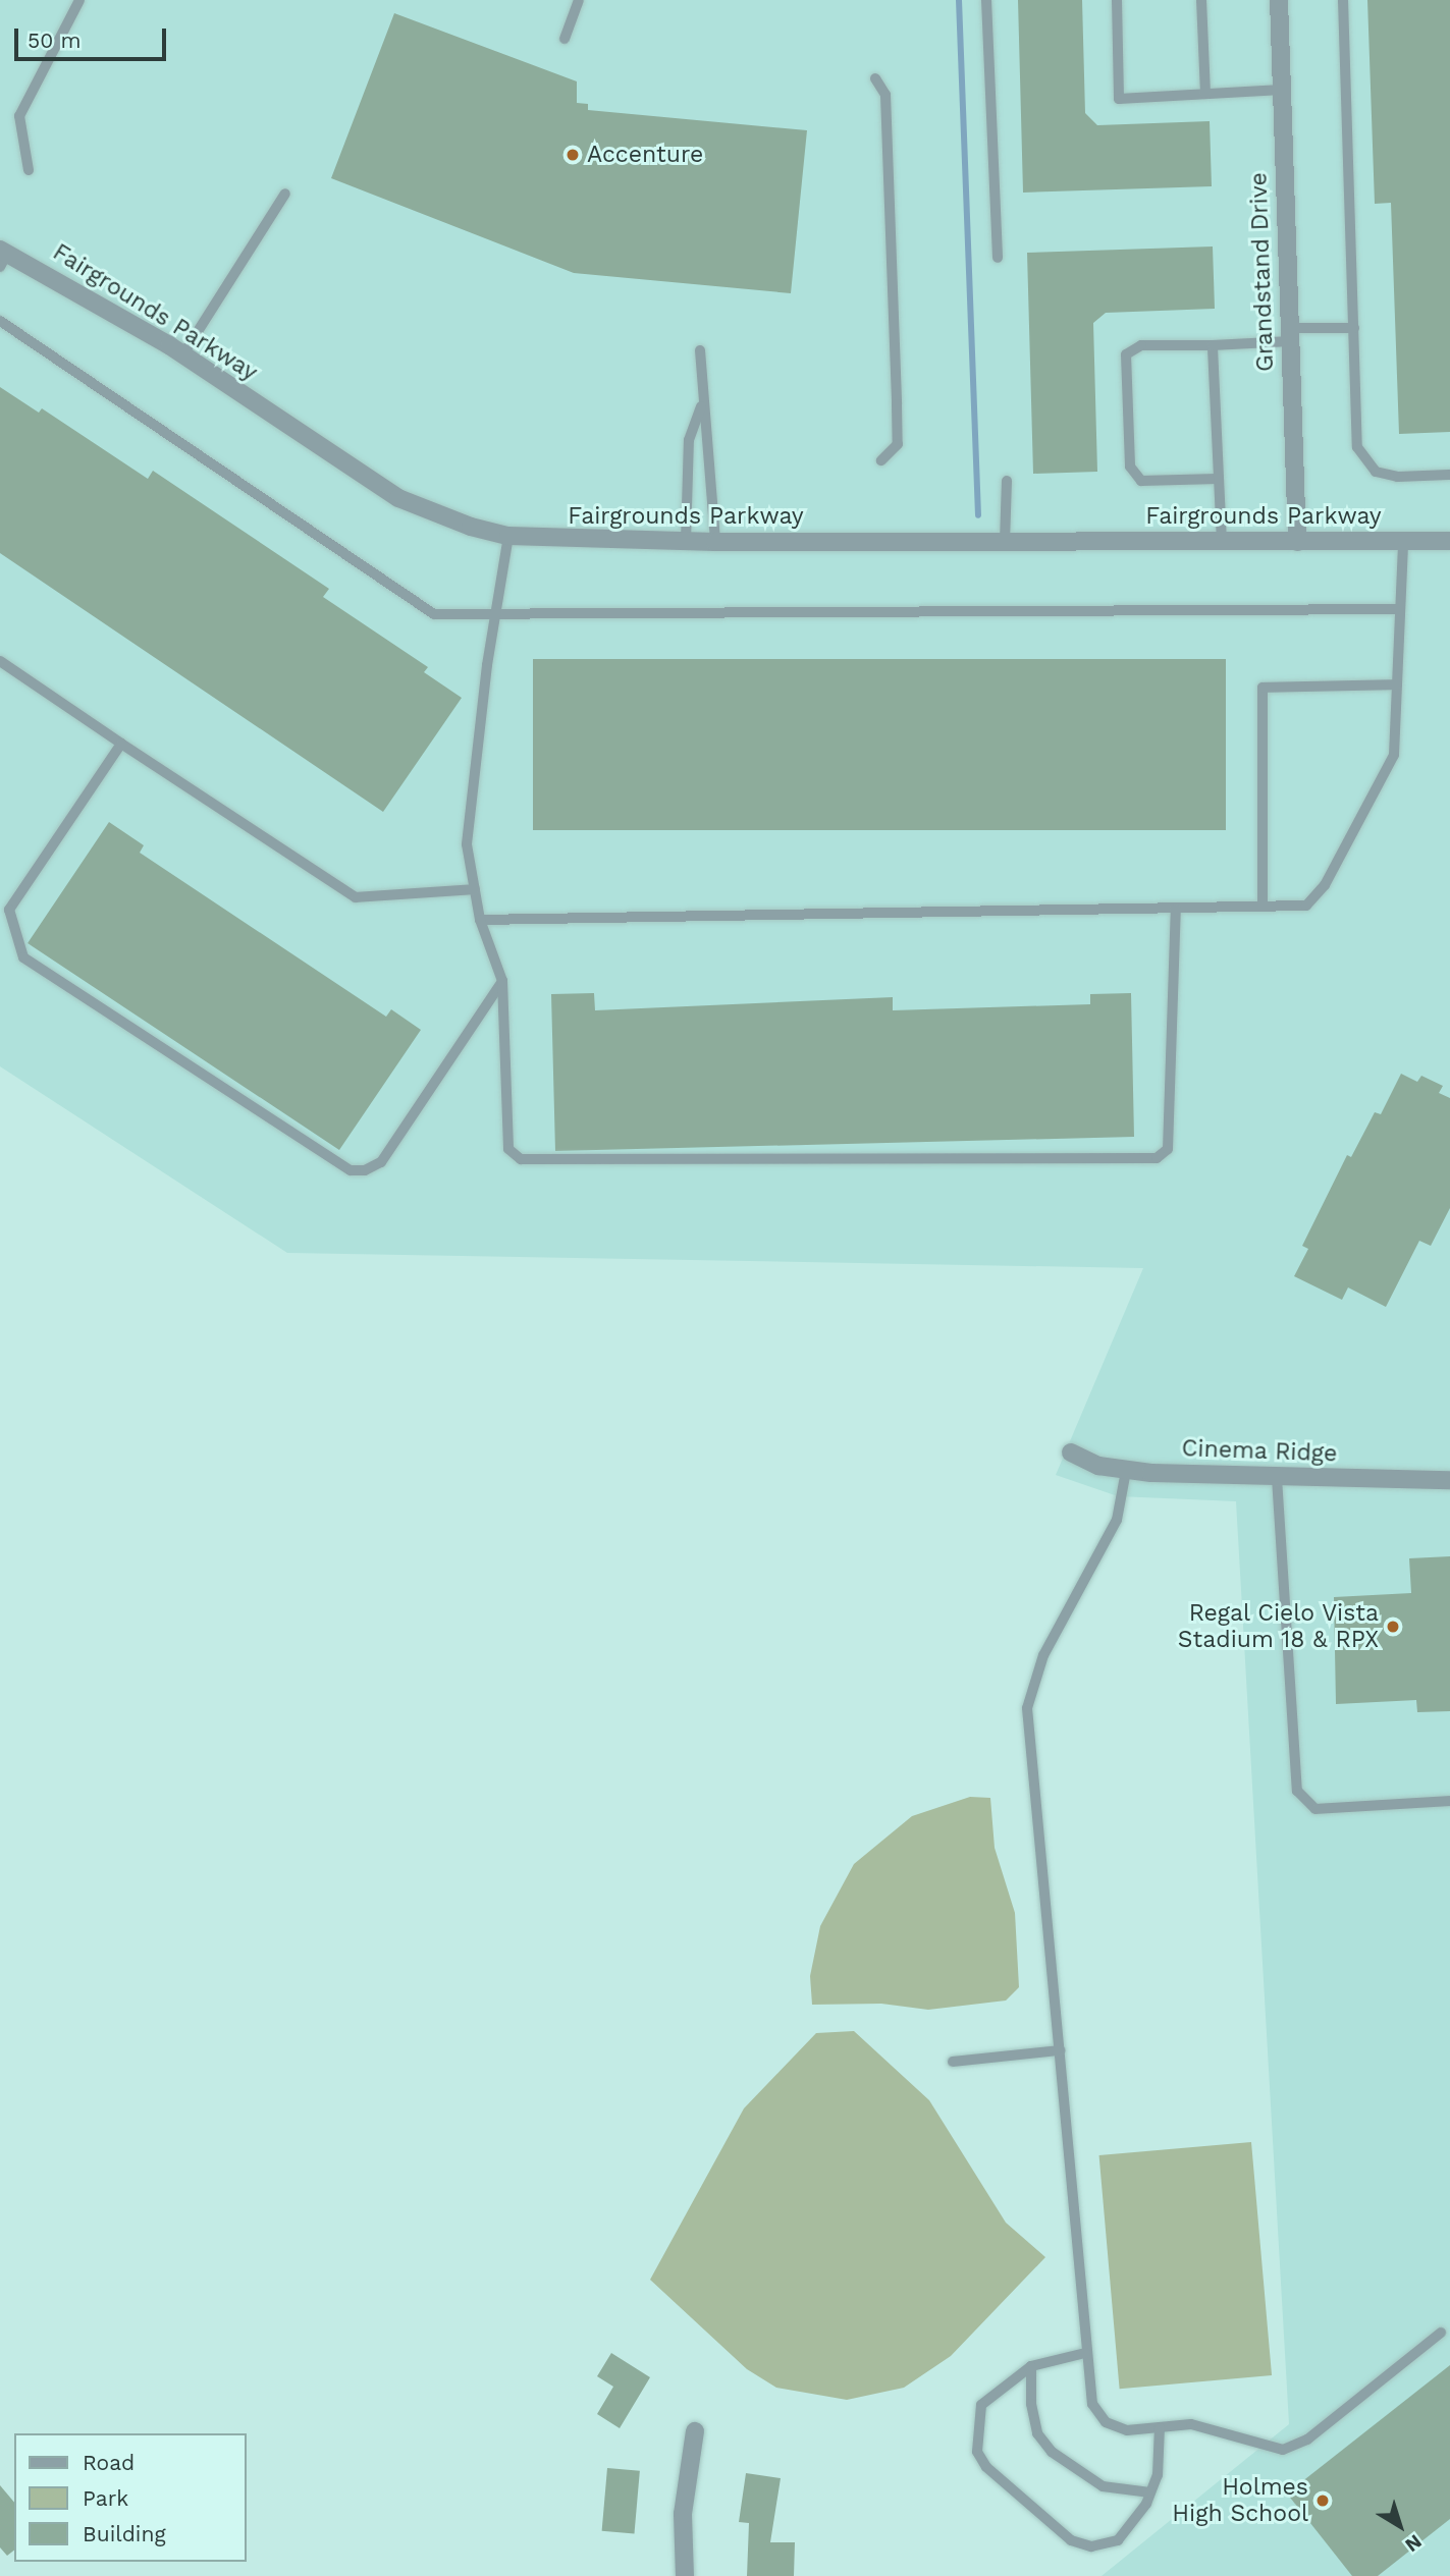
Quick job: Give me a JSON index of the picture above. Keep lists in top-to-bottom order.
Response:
{
  "streets": {
    "street": ["Grandstand Drive", "Fairgrounds Parkway", "Cinema Ridge"]
  },
  "crossings": [
    ["Grandstand Drive", "Fairgrounds Parkway"]
  ],
  "places": ["Accenture", "Regal Cielo Vista Stadium 18 & RPX", "Holmes High School"],
  "legend": ["Road", "Park", "Building"],
  "scale_bar": "50 m",
  "north": "bottom right"
}
